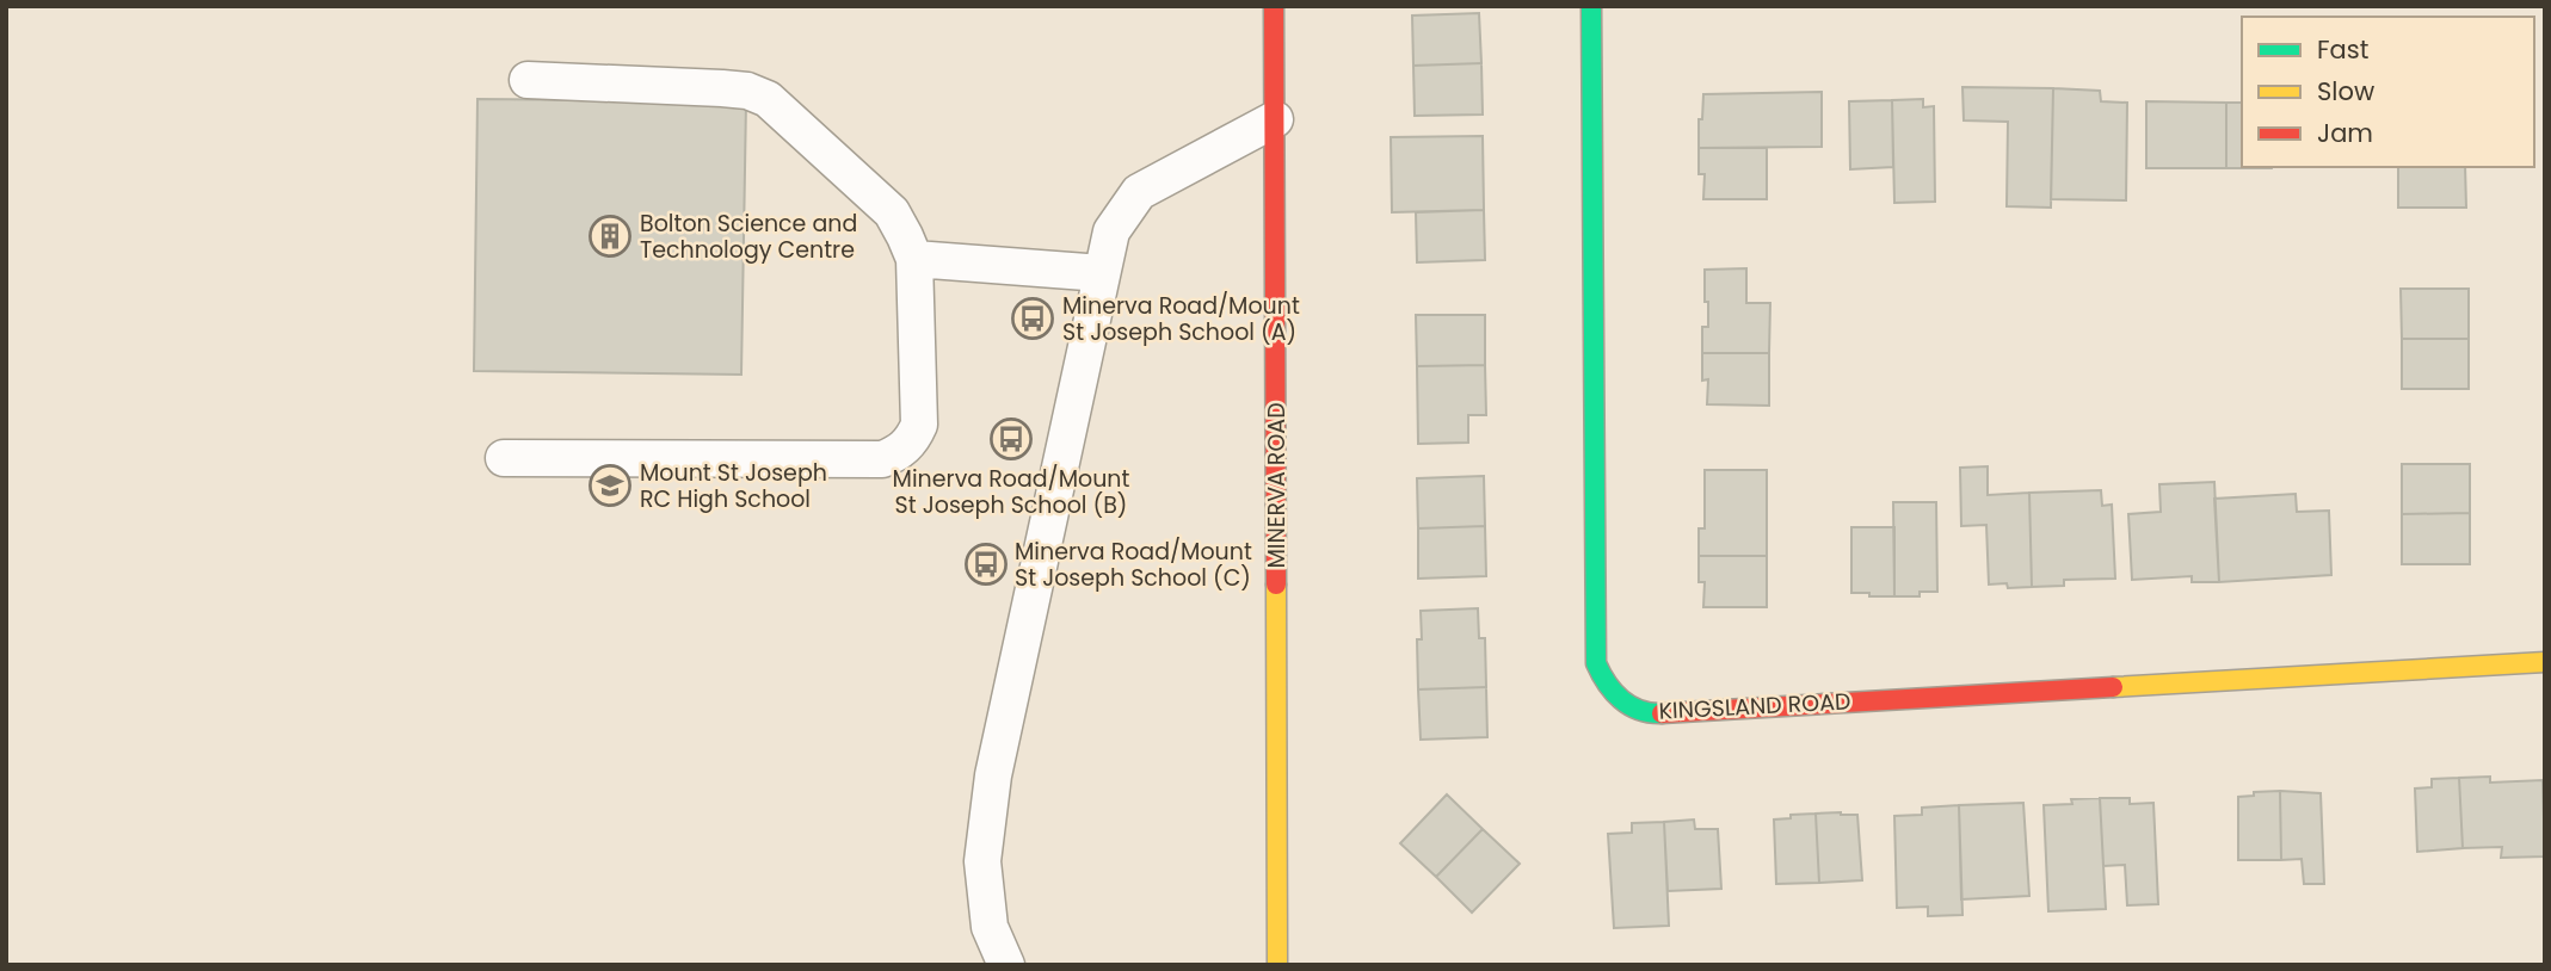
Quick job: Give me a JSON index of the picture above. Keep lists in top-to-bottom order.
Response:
{
  "streets": {
    "street": ["MINERVA ROAD", "KINGSLAND ROAD"]
  },
  "places": {
    "building": ["Bolton Science and Technology Centre"],
    "bus stop": ["Minerva Road/Mount St Joseph School (A)", "Minerva Road/Mount St Joseph School (B)", "Minerva Road/Mount St Joseph School (C)"],
    "school or university": ["Mount St Joseph RC High School"]
  },
  "legend": ["Fast", "Slow", "Jam"]
}
